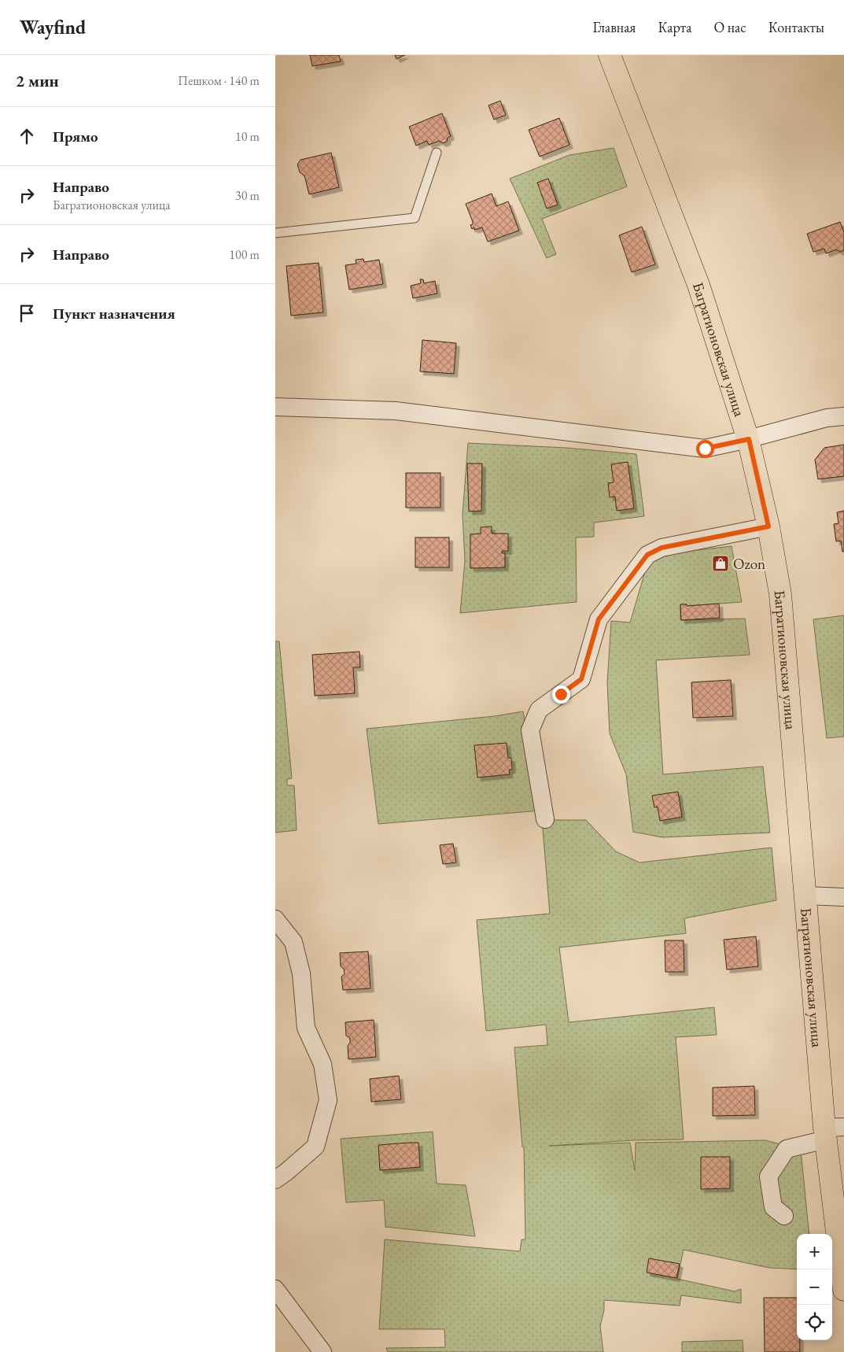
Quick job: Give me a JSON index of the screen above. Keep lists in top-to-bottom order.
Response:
{
  "streets": {
    "main road": ["Багратионовская улица"]
  },
  "places": {
    "shop": ["Ozon"]
  },
  "page": {
    "header": "Wayfind",
    "nav": [
      "Главная",
      "Карта",
      "О нас",
      "Контакты"
    ],
    "heading": ["2 мин", "Пешком · 140 m"],
    "list": [
      ["Прямо", "10 m"],
      ["Направо", "Багратионовская улица", "30 m"],
      ["Направо", "100 m"],
      "Пункт назначения"
    ],
    "map_buttons": ["+", "−"]
  }
}
